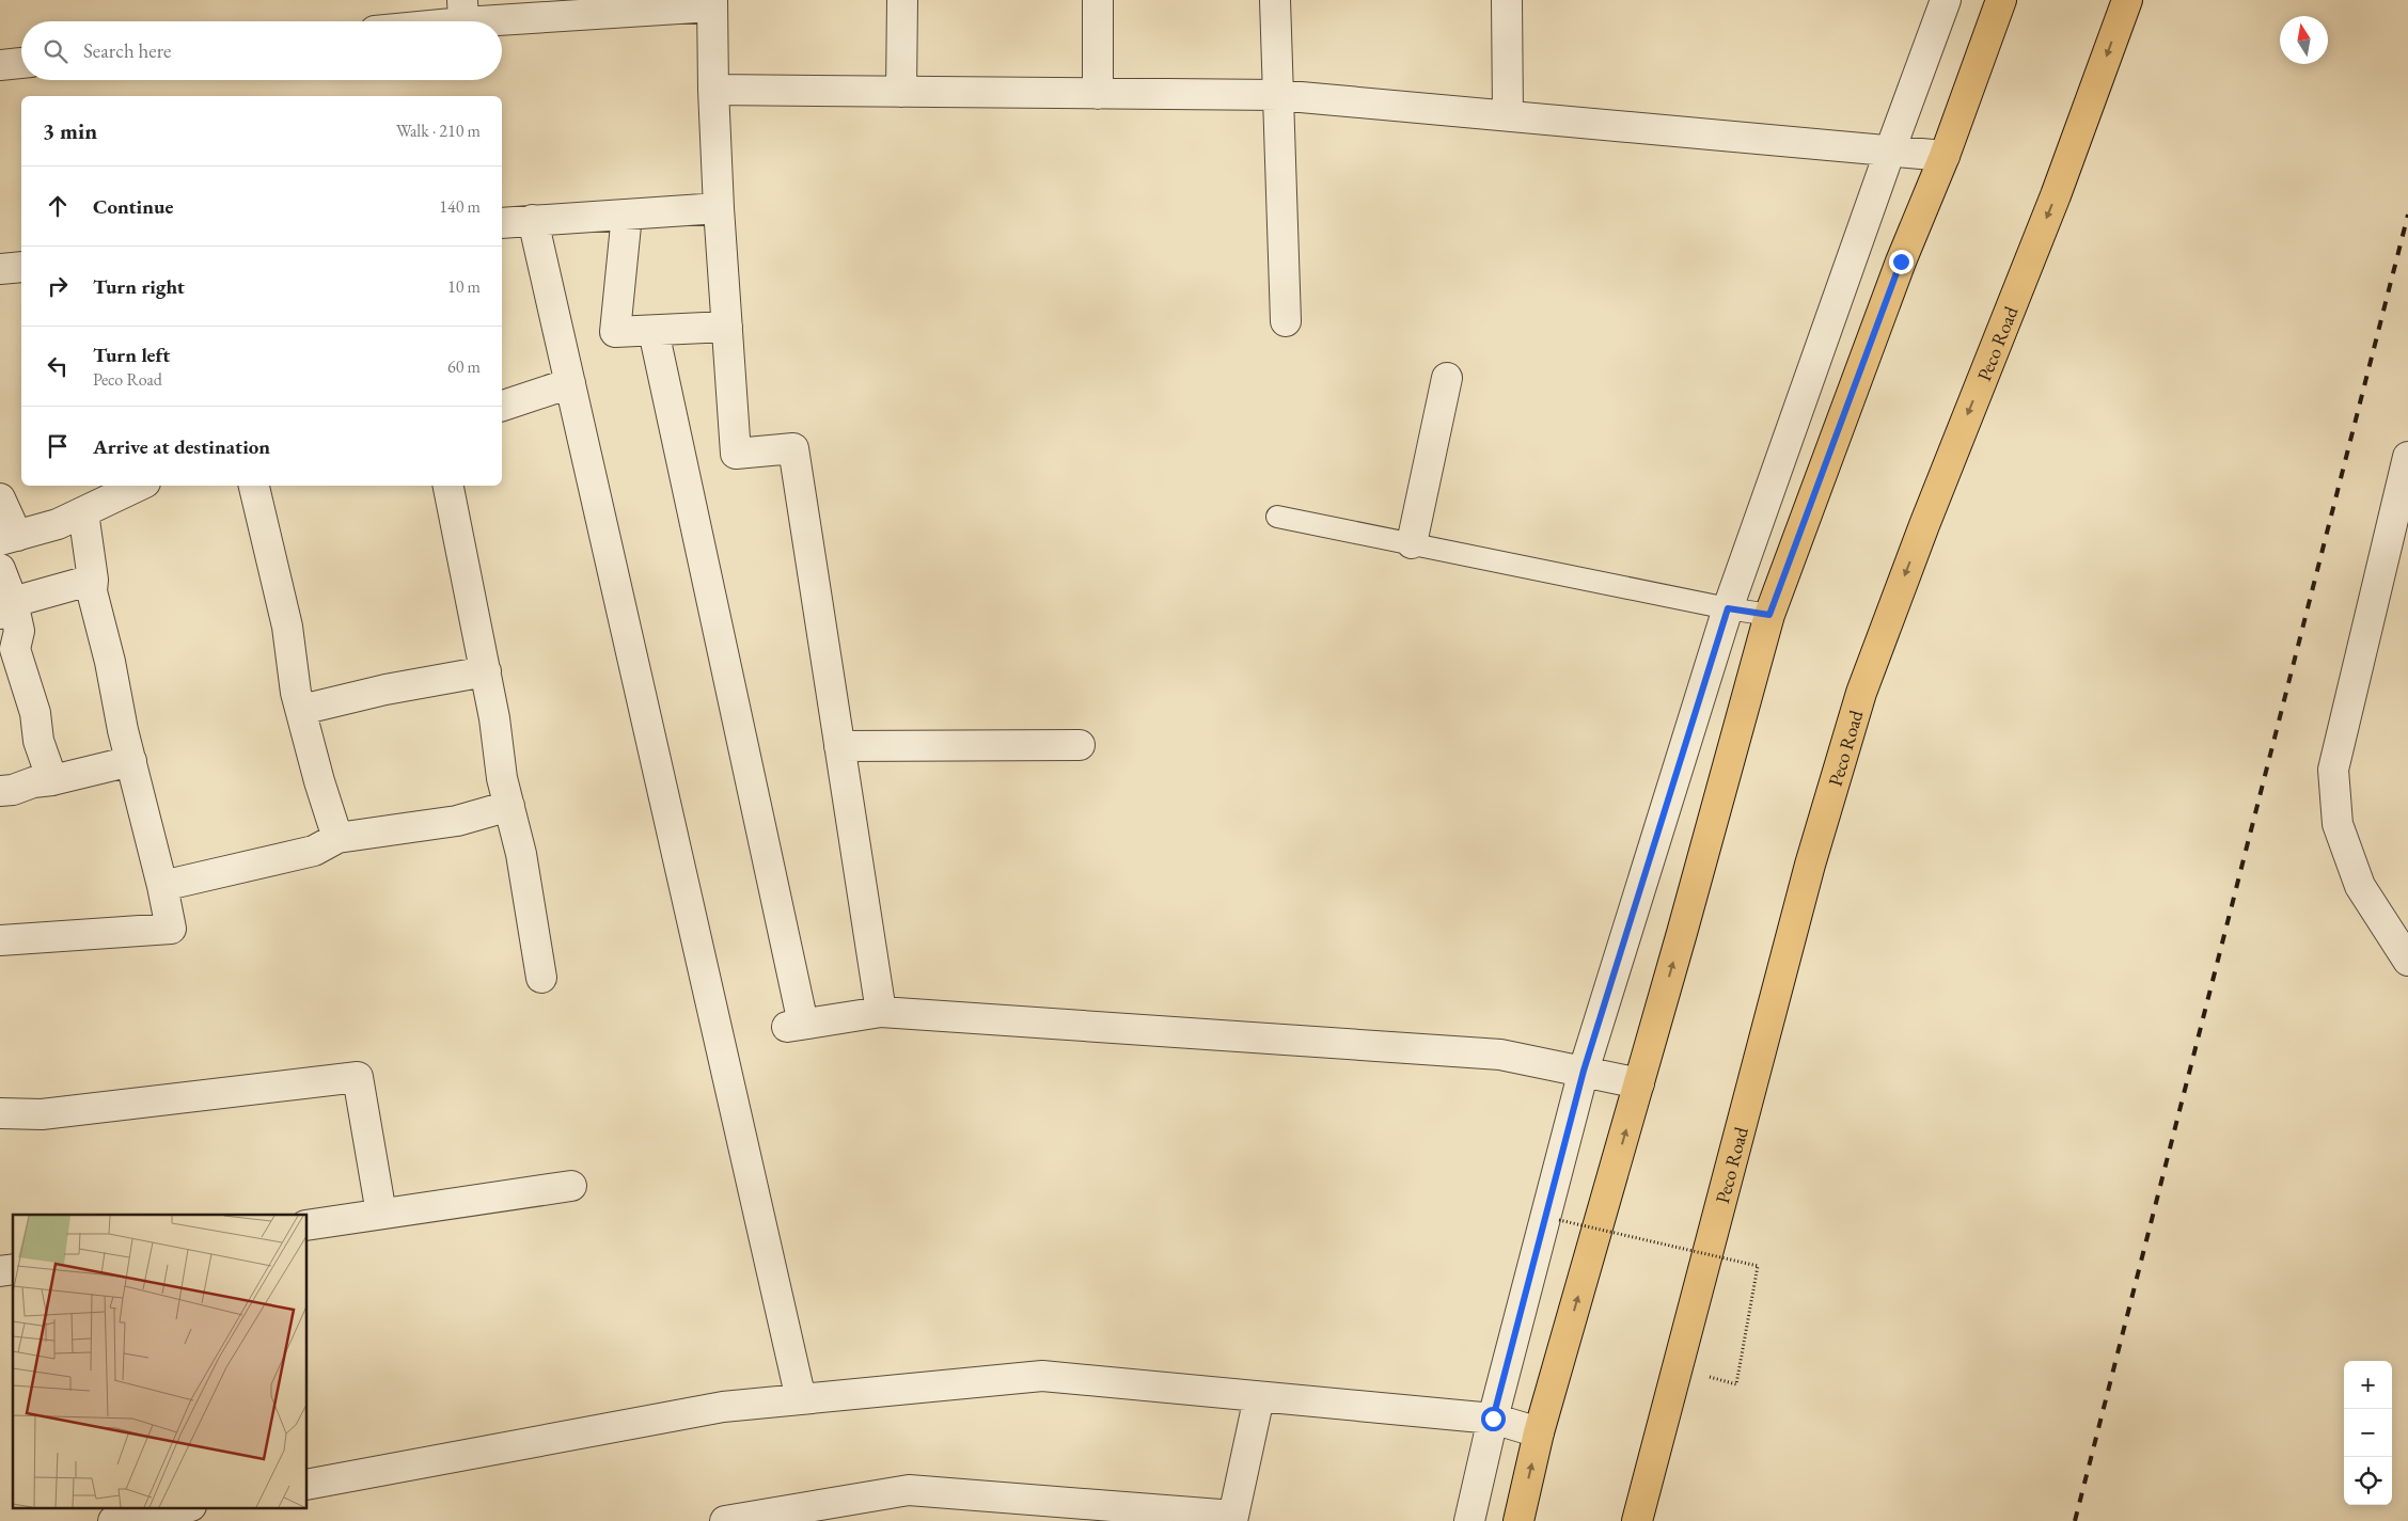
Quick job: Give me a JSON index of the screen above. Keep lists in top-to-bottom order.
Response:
{
  "streets": {
    "main road": ["Peco Road"]
  },
  "north": "top",
  "page": {
    "search": "Search here",
    "heading": ["3 min", "Walk · 210 m"],
    "list": [
      ["Continue", "140 m"],
      ["Turn right", "10 m"],
      ["Turn left", "Peco Road", "60 m"],
      "Arrive at destination"
    ],
    "map_buttons": ["+", "−"]
  }
}
